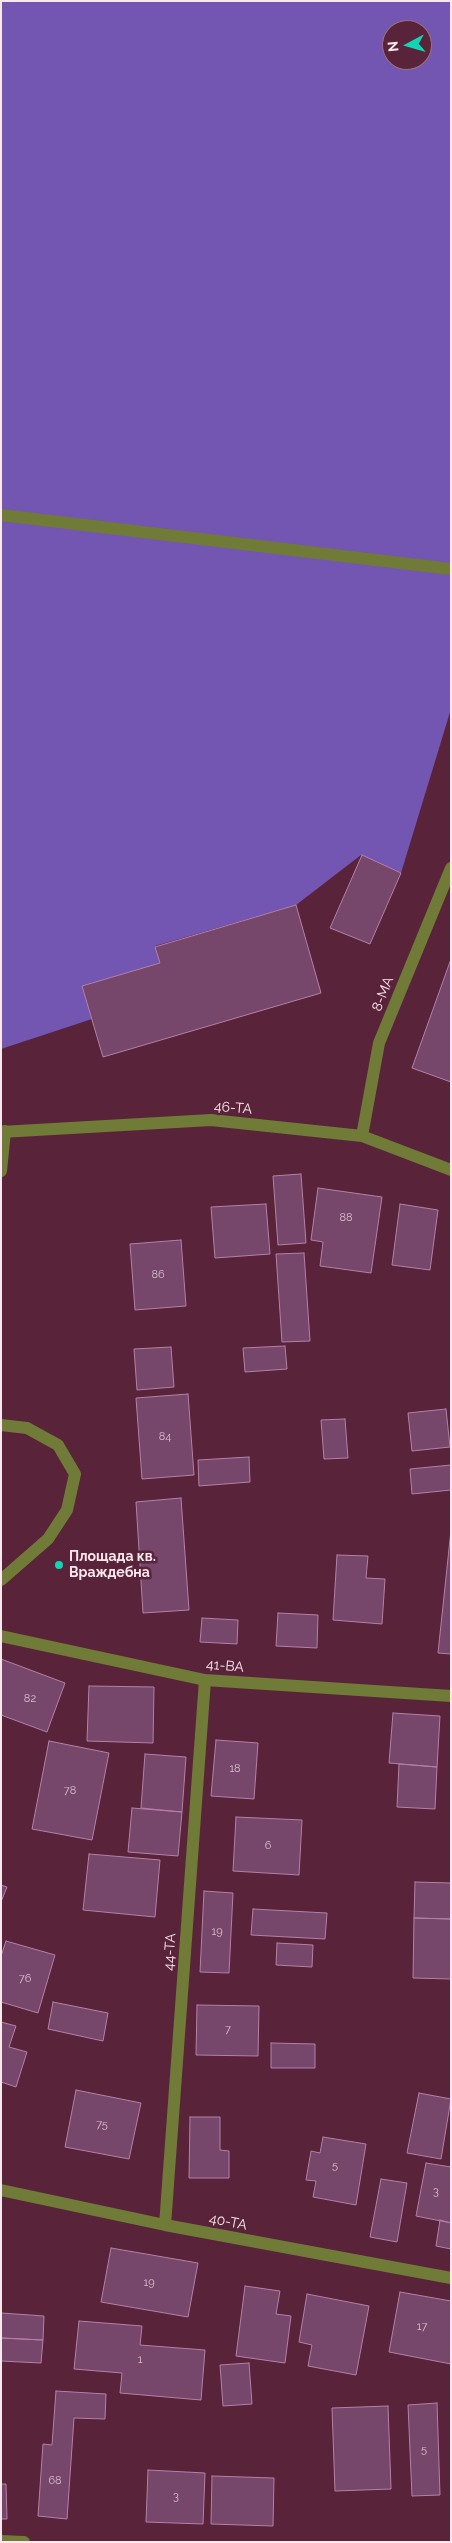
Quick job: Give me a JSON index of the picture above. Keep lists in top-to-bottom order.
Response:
{
  "streets": {
    "street": [
      "8-МА",
      "46-ТА",
      "41-ВА",
      "44-ТА",
      "40-ТА"
    ]
  },
  "crossings": [
    ["8-МА", "46-ТА"],
    ["41-ВА", "44-ТА"],
    ["44-ТА", "40-ТА"]
  ],
  "places": ["Площада кв. Враждебна"],
  "house_numbers": [
    "88",
    "86",
    "84",
    "82",
    "18",
    "78",
    "6",
    "19",
    "76",
    "7",
    "75",
    "5",
    "3",
    "19",
    "17",
    "1",
    "5",
    "68",
    "3"
  ],
  "north": "left"
}
